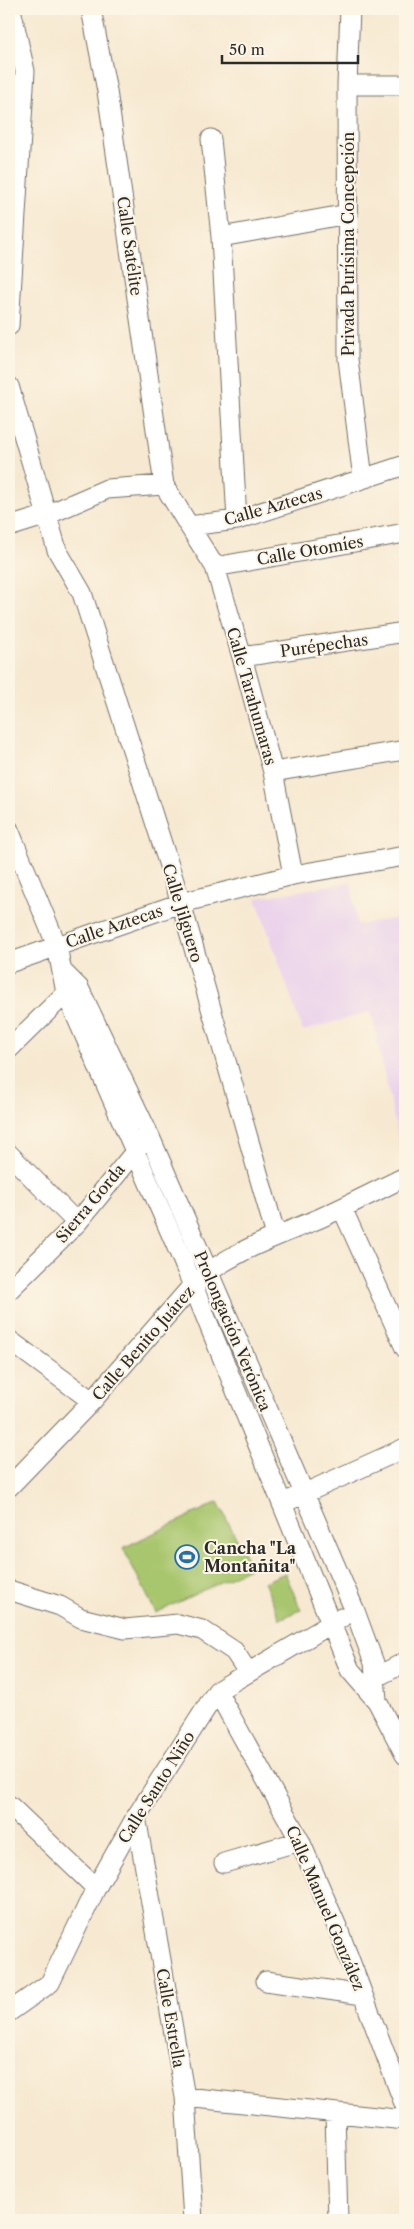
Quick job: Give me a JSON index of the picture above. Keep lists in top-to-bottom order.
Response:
{
  "streets": {
    "street": [
      "Privada Purísima Concepción",
      "Calle Satélite",
      "Calle Aztecas",
      "Calle Otomíes",
      "Purépechas",
      "Calle Tarahumaras",
      "Calle Jilguero",
      "Sierra Gorda",
      "Prolongación Verónica",
      "Calle Benito Juárez",
      "Calle Santo Niño",
      "Calle Manuel González",
      "Calle Estrella"
    ]
  },
  "crossings": [
    ["Privada Purísima Concepción", "Calle Aztecas"],
    ["Calle Aztecas", "Calle Tarahumaras"],
    ["Calle Aztecas", "Calle Jilguero"],
    ["Calle Aztecas", "Prolongación Verónica"],
    ["Calle Otomíes", "Calle Tarahumaras"],
    ["Purépechas", "Calle Tarahumaras"],
    ["Calle Jilguero", "Calle Benito Juárez"],
    ["Sierra Gorda", "Prolongación Verónica"],
    ["Prolongación Verónica", "Calle Benito Juárez"],
    ["Prolongación Verónica", "Calle Santo Niño"],
    ["Calle Santo Niño", "Calle Manuel González"],
    ["Calle Santo Niño", "Calle Estrella"]
  ],
  "places": {
    "sports": ["Cancha \"La Montañita\""]
  },
  "scale_bar": "50 m"
}
